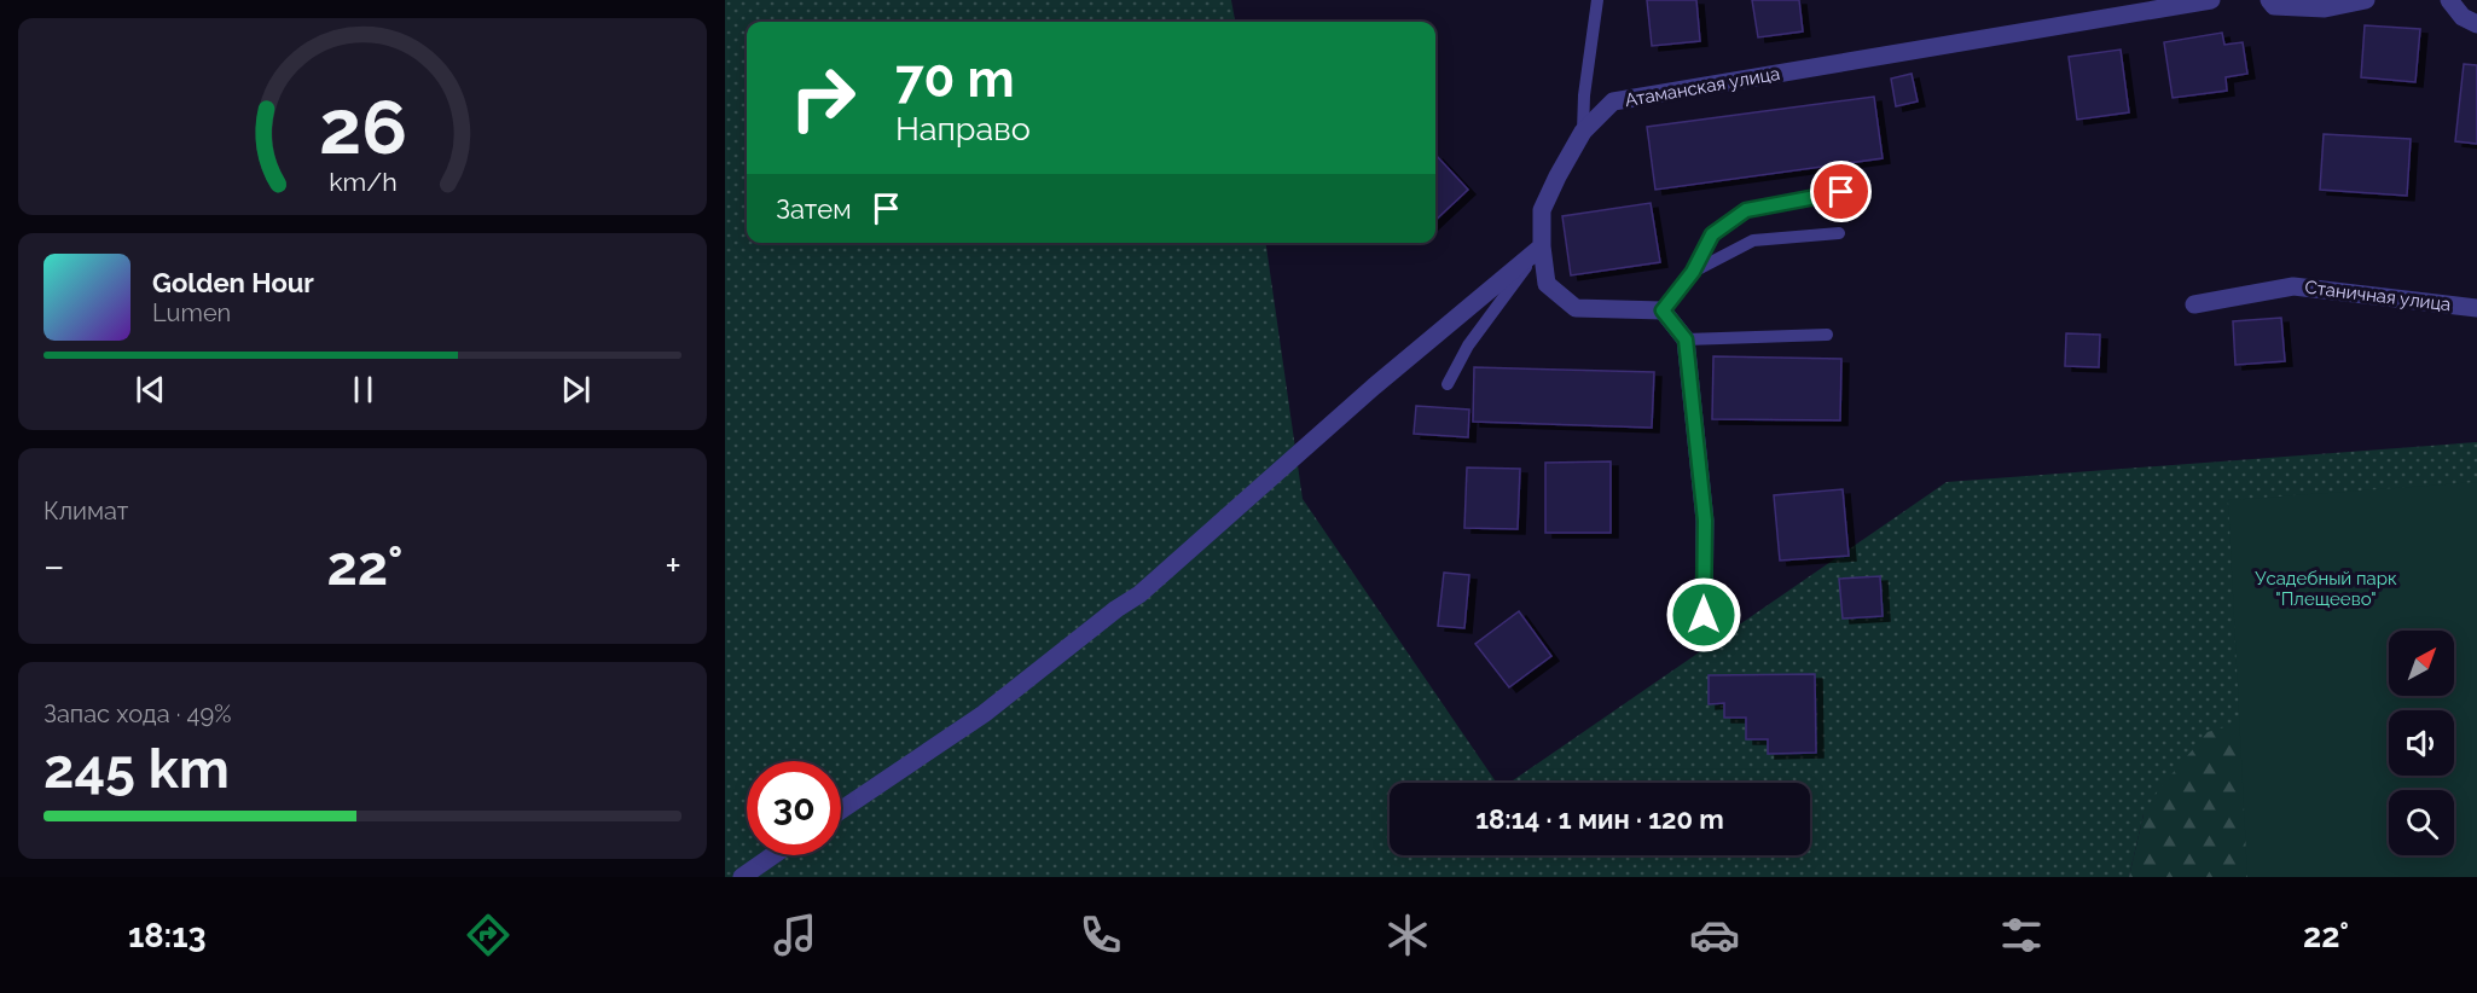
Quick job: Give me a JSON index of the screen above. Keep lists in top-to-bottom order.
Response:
{
  "streets": {
    "street": ["Атаманская улица", "Станичная улица"]
  },
  "parks": ["Усадебный парк \"Плещеево\""],
  "north": "top right",
  "page": {
    "turn": ["70 m", "Направо"],
    "then": "Затем",
    "song": ["Golden Hour", "Lumen"],
    "tile": [
      "Климат",
      ["Запас хода · 49%", "245 km"]
    ],
    "heat": ["−", "22°", "+"],
    "limit": "30",
    "trip": "18:14 · 1 мин · 120 m",
    "tabs": ["18:13", "22°"],
    "gauge": ["26", "km/h"]
  }
}
